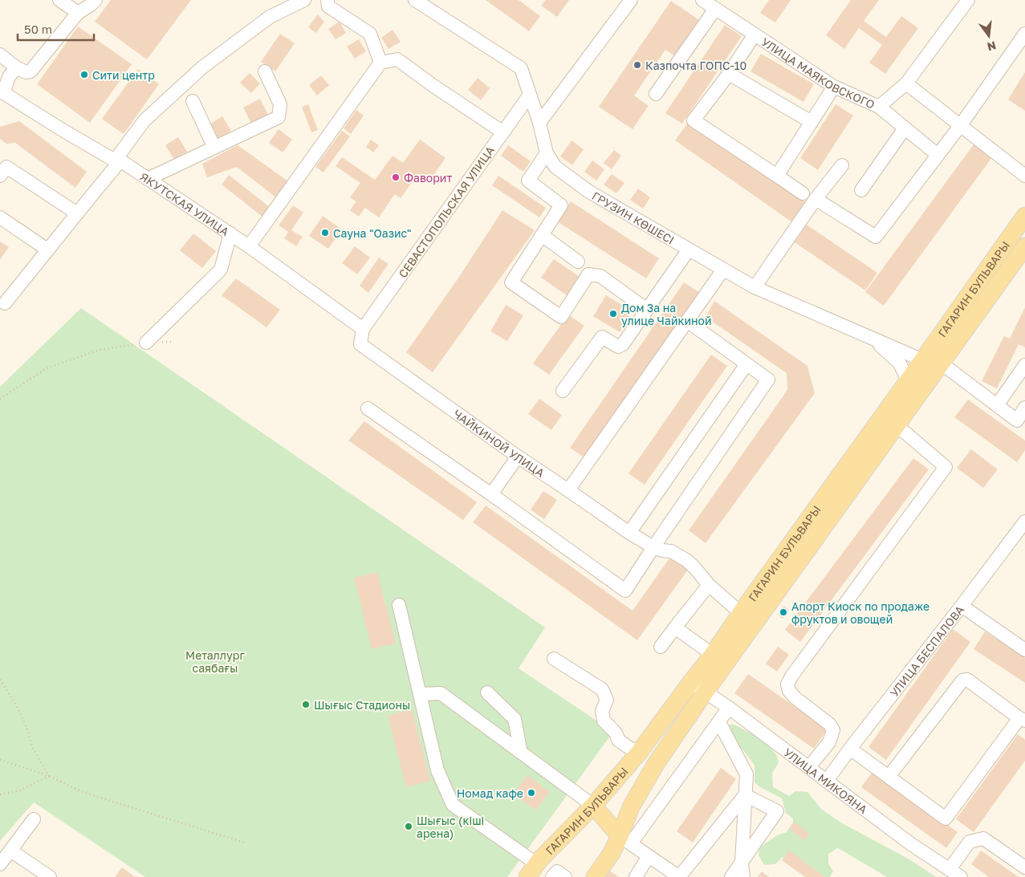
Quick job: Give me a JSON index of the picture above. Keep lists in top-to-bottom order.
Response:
{
  "streets": {
    "main road": ["ГАГАРИН БУЛЬВАРЫ"],
    "street": [
      "УЛИЦА МАЯКОВСКОГО",
      "ЯКУТСКАЯ УЛИЦА",
      "СЕВАСТОПОЛЬСКАЯ УЛИЦА",
      "ГРУЗИН КӨШЕСІ",
      "ЧАЙКИНОЙ УЛИЦА",
      "УЛИЦА БЕСПАЛОВА",
      "УЛИЦА МИКОЯНА"
    ]
  },
  "crossings": [
    ["ЯКУТСКАЯ УЛИЦА", "СЕВАСТОПОЛЬСКАЯ УЛИЦА"],
    ["ЯКУТСКАЯ УЛИЦА", "ЧАЙКИНОЙ УЛИЦА"],
    ["СЕВАСТОПОЛЬСКАЯ УЛИЦА", "ГРУЗИН КӨШЕСІ"],
    ["СЕВАСТОПОЛЬСКАЯ УЛИЦА", "ЧАЙКИНОЙ УЛИЦА"],
    ["ГРУЗИН КӨШЕСІ", "ГАГАРИН БУЛЬВАРЫ"],
    ["ГАГАРИН БУЛЬВАРЫ", "ЧАЙКИНОЙ УЛИЦА"],
    ["ГАГАРИН БУЛЬВАРЫ", "УЛИЦА МИКОЯНА"],
    ["УЛИЦА БЕСПАЛОВА", "УЛИЦА МИКОЯНА"]
  ],
  "parks": ["Металлург саябағы"],
  "places": [
    "Казпочта ГОПС-10",
    "Сити центр",
    "Фаворит",
    "Сауна \"Оазис\"",
    "Дом 3а на улице Чайкиной",
    "Апорт Киоск по продаже фруктов и овощей",
    "Шығыс Стадионы",
    "Номад кафе",
    "Шығыс (кіші арена)"
  ],
  "scale_bar": "50 m",
  "north": "bottom"
}
